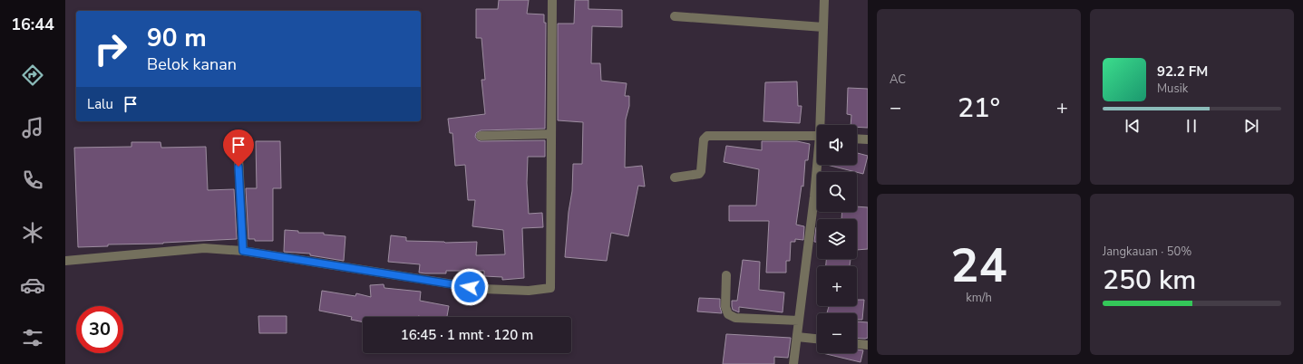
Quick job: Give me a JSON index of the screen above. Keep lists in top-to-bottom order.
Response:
{
  "page": {
    "tabs": "16:44",
    "tile": [
      "AC",
      ["24", "km/h"],
      ["Jangkauan · 50%", "250 km"]
    ],
    "turn": ["90 m", "Belok kanan"],
    "song": ["92.2 FM", "Musik"],
    "then": "Lalu",
    "heat": ["−", "21°", "+"],
    "map_buttons": ["+", "−"],
    "limit": "30",
    "trip": "16:45 · 1 mnt · 120 m"
  }
}
